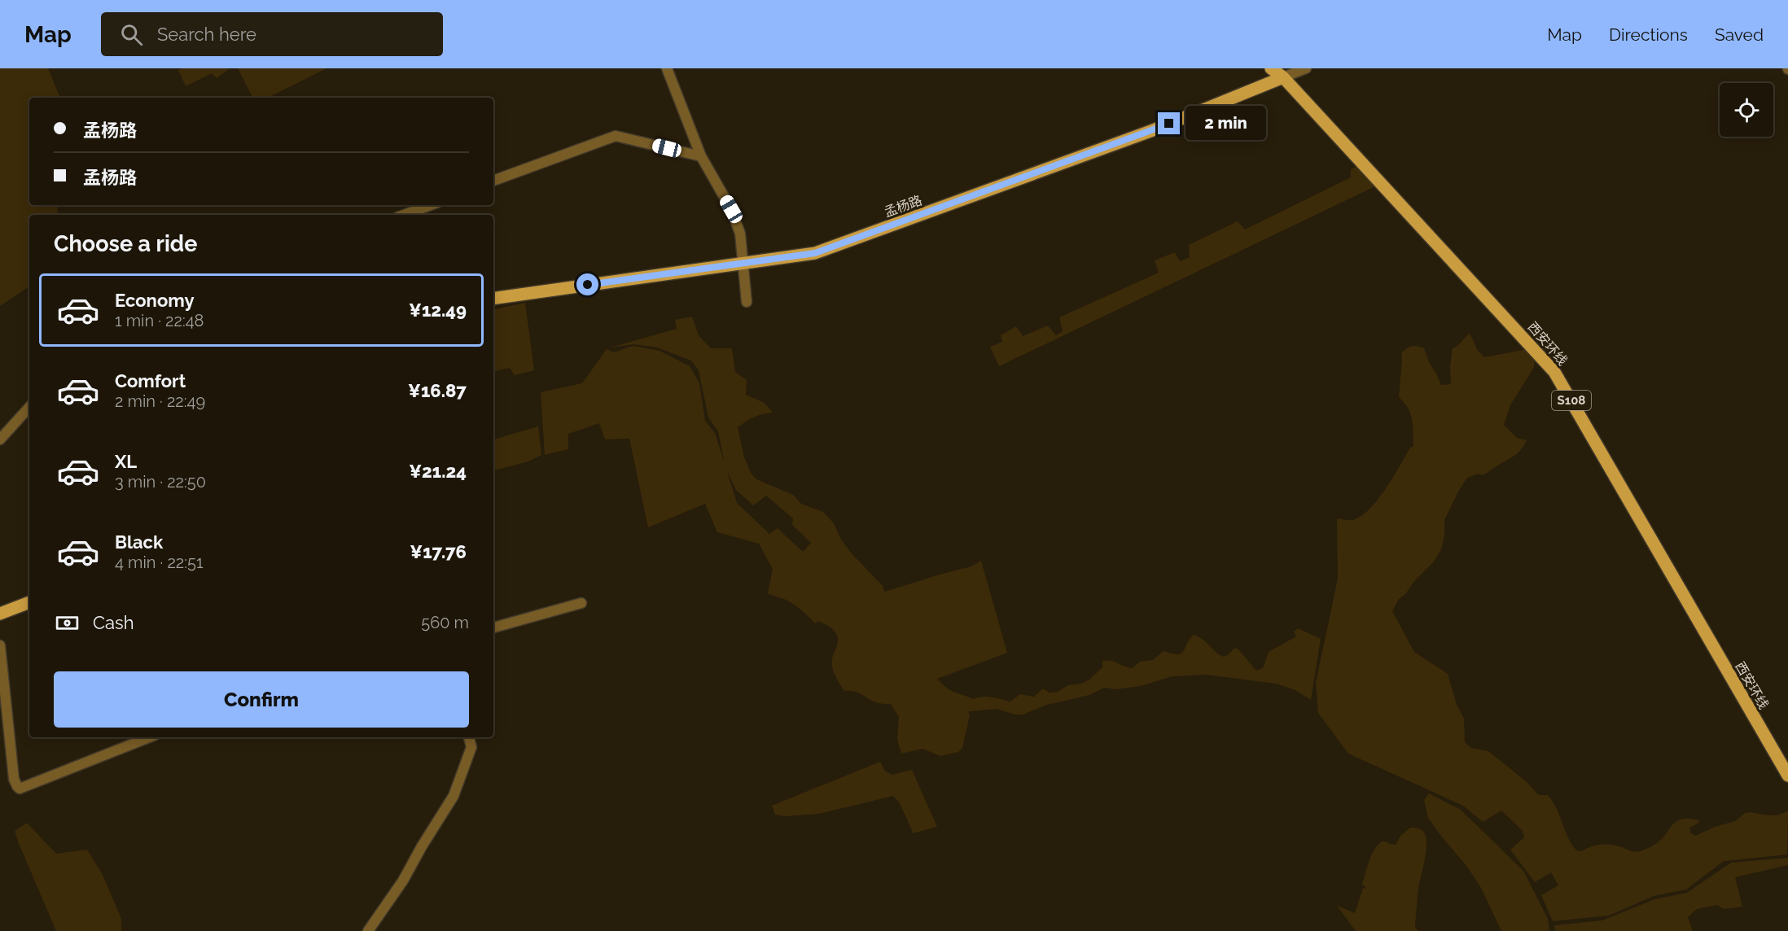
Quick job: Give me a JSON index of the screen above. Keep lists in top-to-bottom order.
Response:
{
  "streets": {
    "main road": ["孟杨路", "西安环线", "S108"]
  },
  "crossings": [
    ["孟杨路", "西安环线"],
    ["孟杨路", "S108"],
    ["西安环线", "S108"]
  ],
  "page": {
    "header": "Map",
    "search": "Search here",
    "nav": ["Map", "Directions", "Saved"],
    "banner": ["孟杨路", "孟杨路"],
    "bubble": "2 min",
    "heading": "Choose a ride",
    "list": [
      {
        "name": "Economy",
        "note": "1 min · 22:48",
        "value": "¥12.49"
      },
      {
        "name": "Comfort",
        "note": "2 min · 22:49",
        "value": "¥16.87"
      },
      {
        "name": "XL",
        "note": "3 min · 22:50",
        "value": "¥21.24"
      },
      {
        "name": "Black",
        "note": "4 min · 22:51",
        "value": "¥17.76"
      }
    ],
    "pay": ["Cash", "560 m"],
    "buttons": "Confirm"
  }
}
